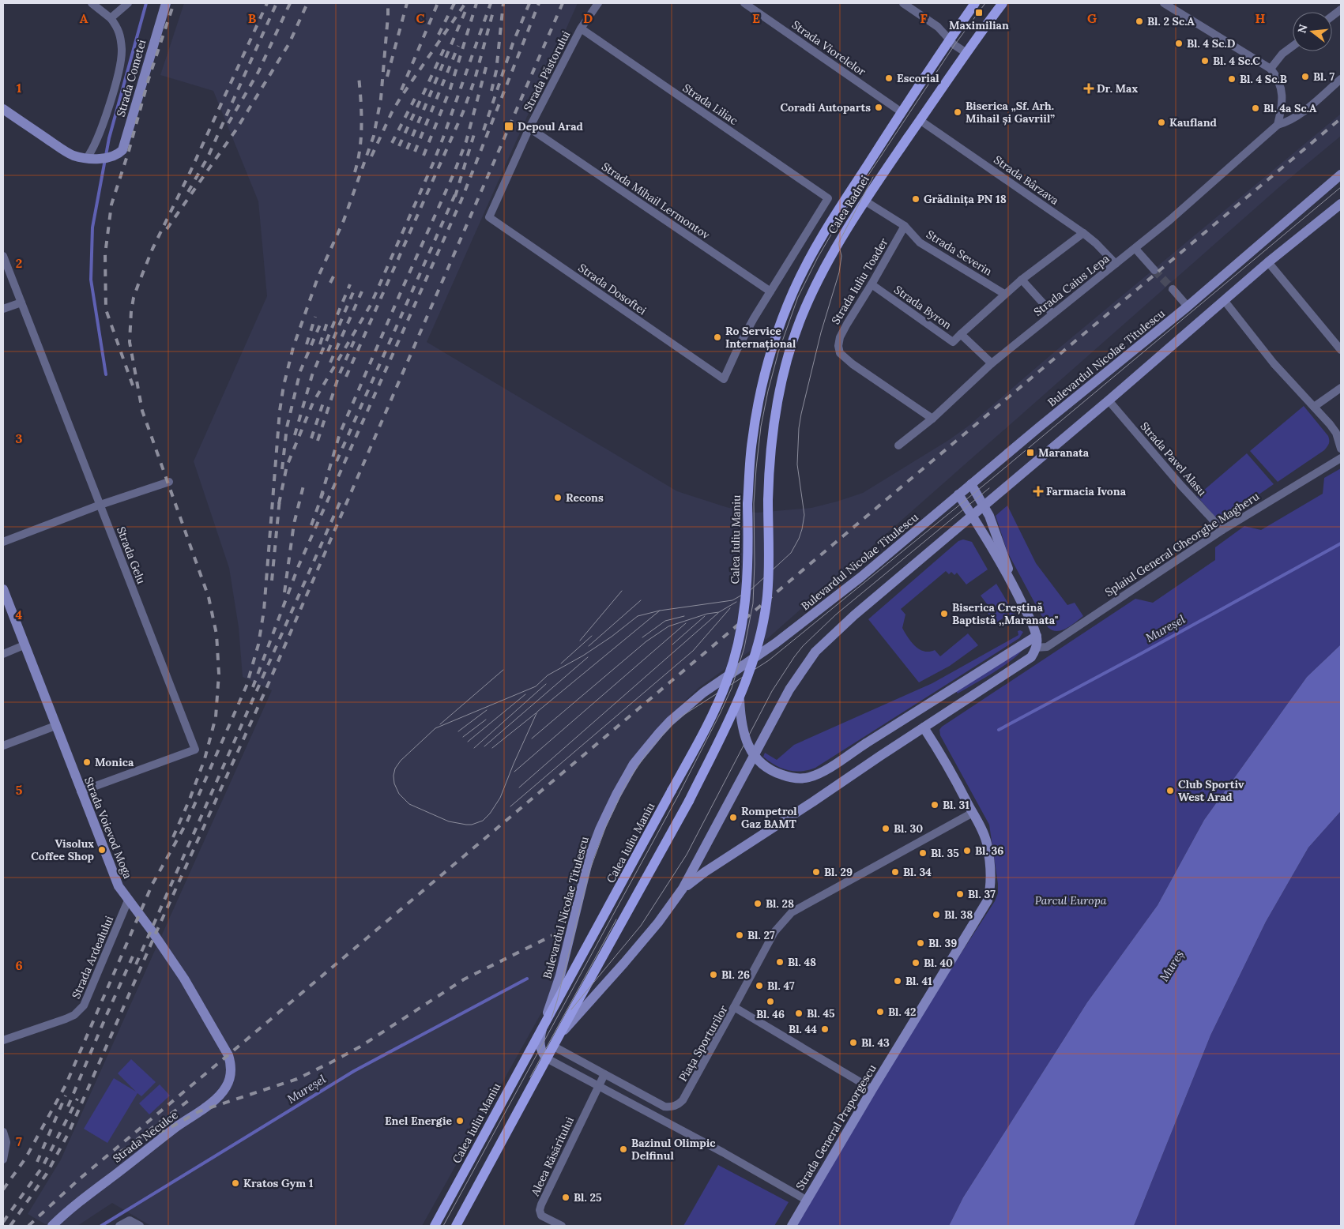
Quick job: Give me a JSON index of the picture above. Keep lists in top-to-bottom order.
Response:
{
  "streets": {
    "main road": ["Calea Radnei", "Calea Iuliu Maniu"],
    "street": [
      "Strada Viorelelor",
      "Strada Păstorului",
      "Strada Cometei",
      "Strada Liliac",
      "Strada Bârzava",
      "Strada Mihail Lermontov",
      "Strada Severin",
      "Strada Iuliu Toader",
      "Strada Caius Lepa",
      "Strada Dosoftei",
      "Strada Byron",
      "Bulevardul Nicolae Titulescu",
      "Strada Pavel Alasu",
      "Splaiul General Gheorghe Magheru",
      "Strada Gelu",
      "Strada Voievod Moga",
      "Strada Ardealului",
      "Piața Sporturilor",
      "Strada General Praporgescu",
      "Strada Neculce",
      "Aleea Răsăritului"
    ]
  },
  "crossings": [
    ["Strada Viorelelor", "Calea Radnei"],
    ["Strada Păstorului", "Strada Liliac"],
    ["Strada Păstorului", "Strada Mihail Lermontov"],
    ["Strada Păstorului", "Strada Dosoftei"],
    ["Strada Liliac", "Strada Mihail Lermontov"],
    ["Strada Liliac", "Strada Dosoftei"],
    ["Strada Bârzava", "Calea Radnei"],
    ["Strada Bârzava", "Strada Caius Lepa"],
    ["Strada Mihail Lermontov", "Strada Dosoftei"],
    ["Calea Radnei", "Strada Severin"],
    ["Calea Radnei", "Calea Iuliu Maniu"],
    ["Strada Severin", "Strada Iuliu Toader"],
    ["Strada Iuliu Toader", "Strada Caius Lepa"],
    ["Strada Iuliu Toader", "Strada Byron"],
    ["Bulevardul Nicolae Titulescu", "Calea Iuliu Maniu"],
    ["Strada Pavel Alasu", "Splaiul General Gheorghe Magheru"],
    ["Strada Gelu", "Strada Voievod Moga"],
    ["Strada Voievod Moga", "Strada Ardealului"],
    ["Strada Voievod Moga", "Strada Neculce"],
    ["Piața Sporturilor", "Strada General Praporgescu"],
    ["Piața Sporturilor", "Aleea Răsăritului"]
  ],
  "water": ["Mureșel", "Mureș"],
  "parks": ["Parcul Europa"],
  "places": {
    "transit": ["Maximilian", "Depoul Arad", "Maranata"],
    "other": [
      "Bl. 2 Sc.A",
      "Bl. 4 Sc.D",
      "Bl. 4 Sc.C",
      "Bl. 7",
      "Escorial",
      "Bl. 4 Sc.B",
      "Coradi Autoparts",
      "Bl. 4a Sc.A",
      "Biserica „Sf. Arh. Mihail și Gavriil”",
      "Kaufland",
      "Grădinița PN 18",
      "Ro Service Internațional",
      "Recons",
      "Biserica Creștină Baptistă ,,Maranata\"",
      "Monica",
      "Club Sportiv West Arad",
      "Bl. 31",
      "Rompetrol Gaz BAMT",
      "Bl. 30",
      "Visolux Coffee Shop",
      "Bl. 36",
      "Bl. 35",
      "Bl. 29",
      "Bl. 34",
      "Bl. 37",
      "Bl. 28",
      "Bl. 38",
      "Bl. 27",
      "Bl. 39",
      "Bl. 48",
      "Bl. 40",
      "Bl. 26",
      "Bl. 41",
      "Bl. 47",
      "Bl. 46",
      "Bl. 42",
      "Bl. 45",
      "Bl. 44",
      "Bl. 43",
      "Enel Energie",
      "Bazinul Olimpic Delfinul",
      "Kratos Gym 1",
      "Bl. 25"
    ],
    "health": ["Dr. Max", "Farmacia Ivona"]
  },
  "north": "left",
  "grid": {
    "columns": [
      "A",
      "B",
      "C",
      "D",
      "E",
      "F",
      "G",
      "H"
    ],
    "rows": [
      "1",
      "2",
      "3",
      "4",
      "5",
      "6",
      "7"
    ]
  }
}
